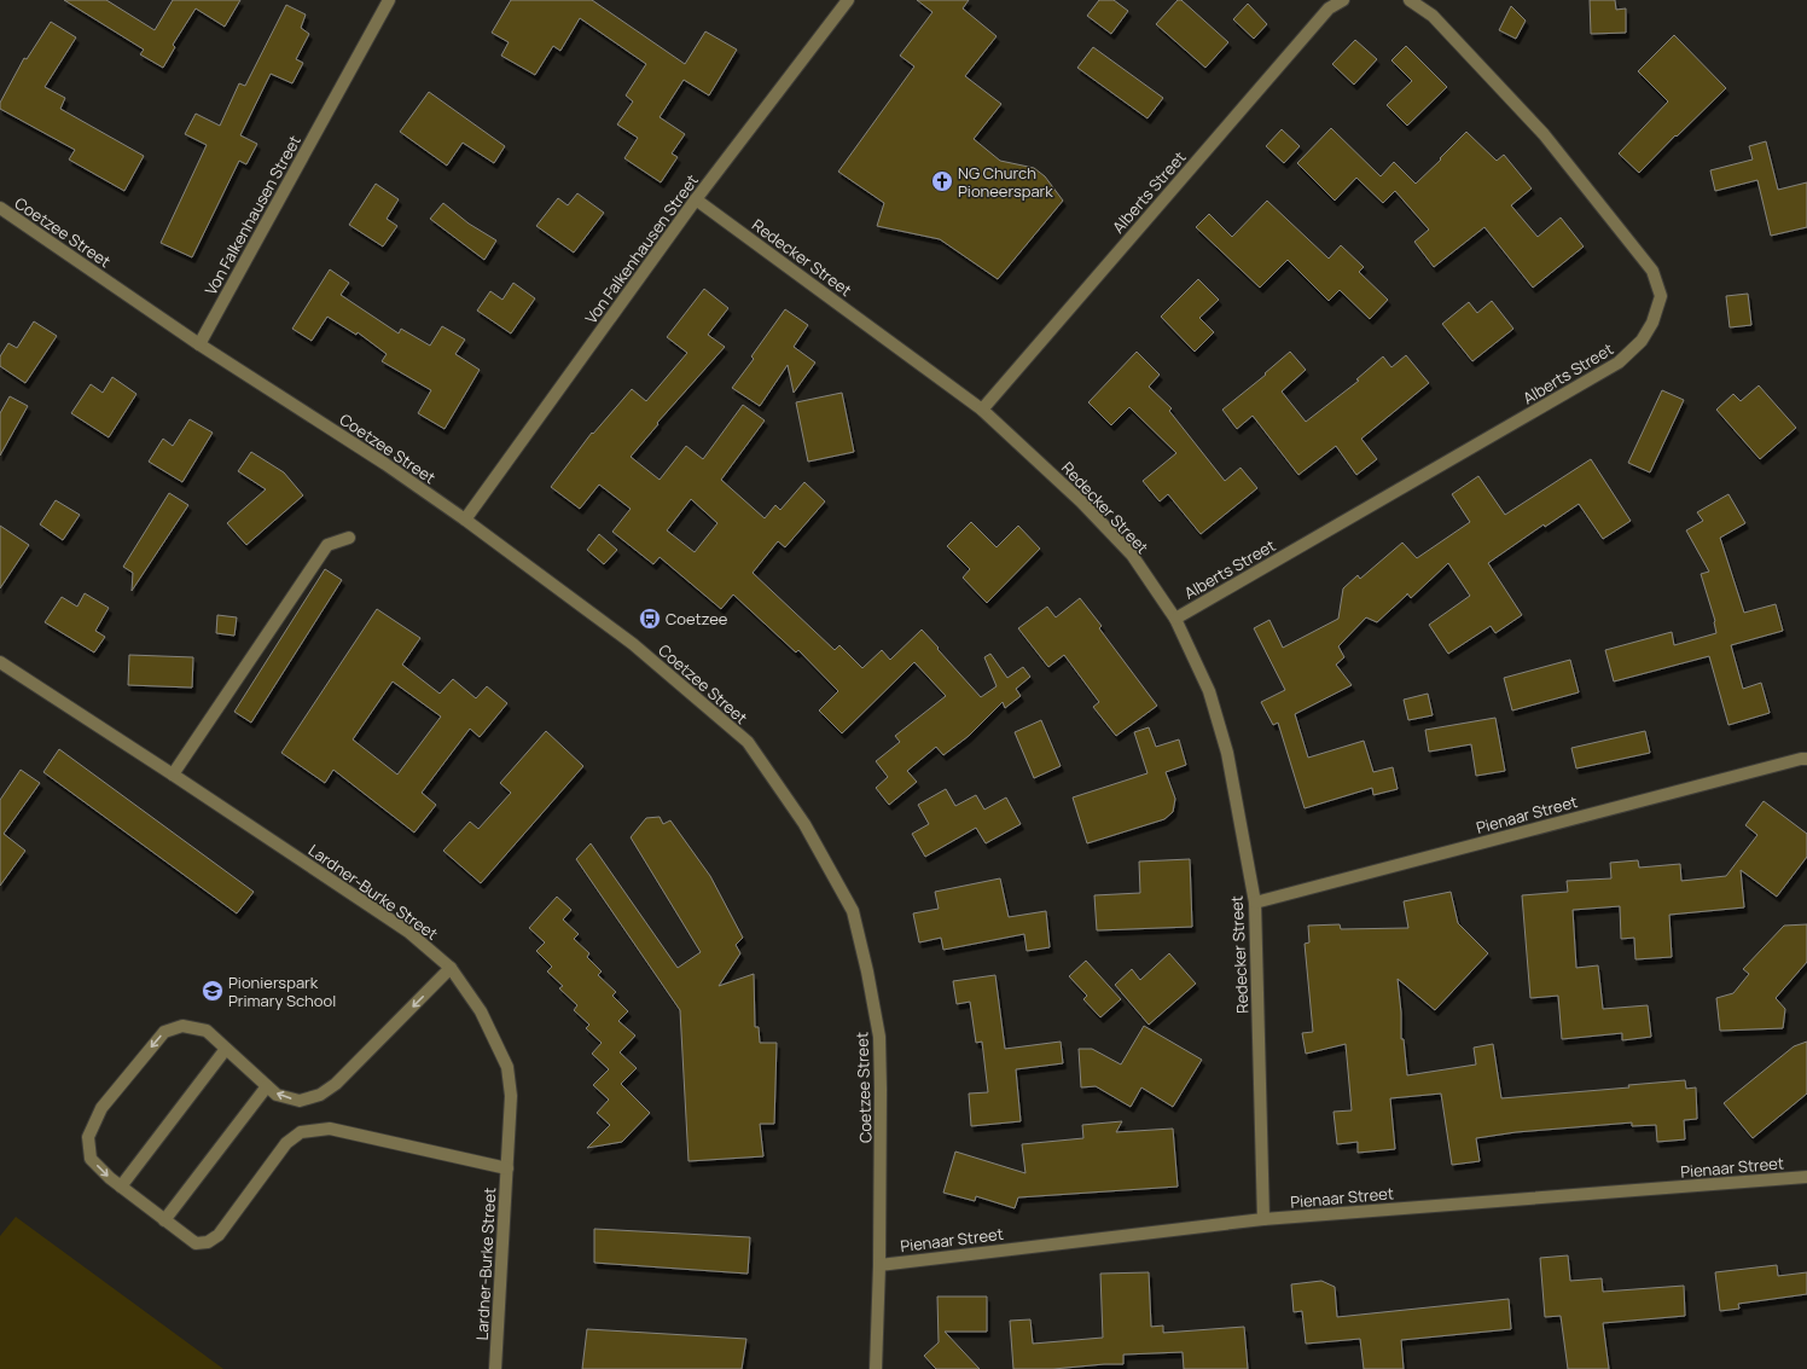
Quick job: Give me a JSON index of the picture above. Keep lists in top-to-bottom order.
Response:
{
  "streets": {
    "street": [
      "Alberts Street",
      "Von Falkenhausen Street",
      "Coetzee Street",
      "Redecker Street",
      "Pienaar Street",
      "Lardner-Burke Street"
    ]
  },
  "crossings": [
    ["Alberts Street", "Redecker Street"],
    ["Von Falkenhausen Street", "Coetzee Street"],
    ["Von Falkenhausen Street", "Redecker Street"],
    ["Coetzee Street", "Pienaar Street"],
    ["Redecker Street", "Pienaar Street"]
  ],
  "places": {
    "church": ["NG Church Pioneerspark"],
    "bus stop": ["Coetzee"],
    "school or university": ["Pionierspark Primary School"]
  }
}
